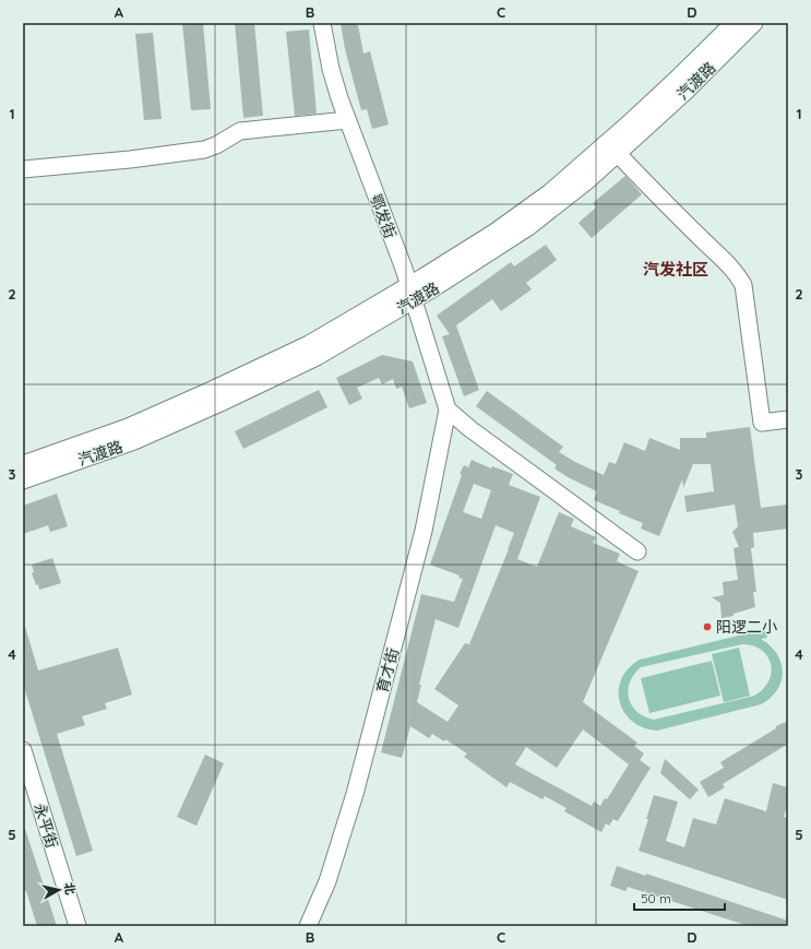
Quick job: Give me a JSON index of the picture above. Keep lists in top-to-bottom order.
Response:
{
  "streets": {
    "street": [
      "汽渡路",
      "鄂发街",
      "育才街",
      "永平街"
    ]
  },
  "crossings": [
    ["汽渡路", "鄂发街"],
    ["鄂发街", "育才街"]
  ],
  "districts": ["汽发社区"],
  "places": ["阳逻二小"],
  "scale_bar": "50 m",
  "north": "right",
  "grid": {
    "columns": [
      "A",
      "B",
      "C",
      "D"
    ],
    "rows": [
      "1",
      "2",
      "3",
      "4",
      "5"
    ]
  }
}
